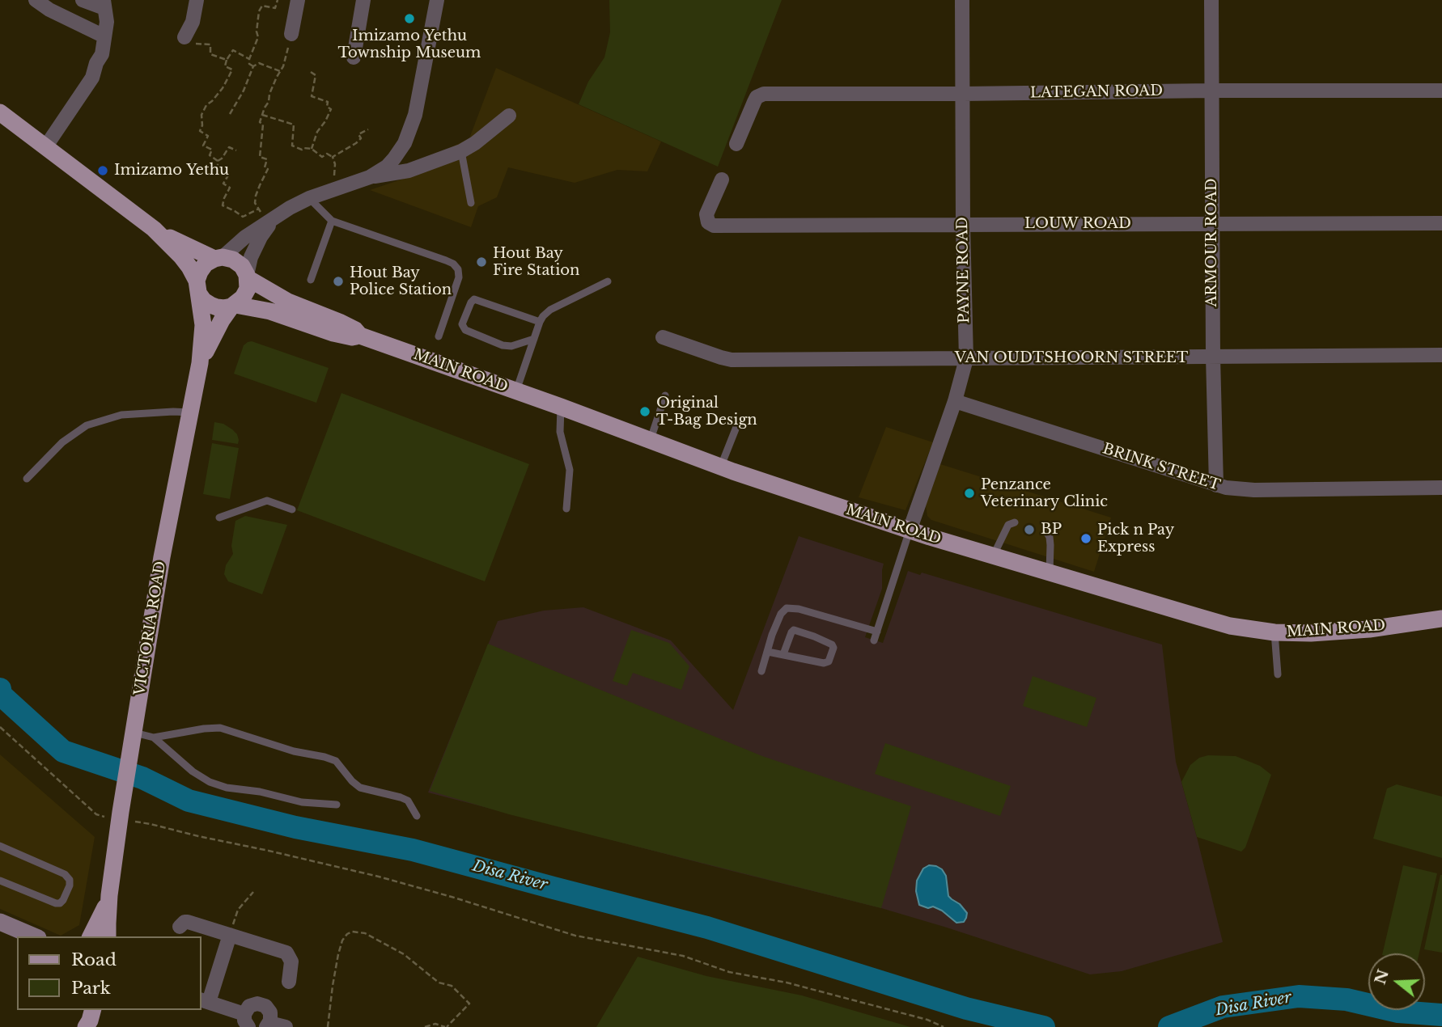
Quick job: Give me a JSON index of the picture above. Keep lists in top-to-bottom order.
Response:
{
  "streets": {
    "main road": ["MAIN ROAD", "VICTORIA ROAD"],
    "street": [
      "LATEGAN ROAD",
      "LOUW ROAD",
      "ARMOUR ROAD",
      "PAYNE ROAD",
      "VAN OUDTSHOORN STREET",
      "BRINK STREET"
    ]
  },
  "crossings": [
    ["LATEGAN ROAD", "ARMOUR ROAD"],
    ["LATEGAN ROAD", "PAYNE ROAD"],
    ["LOUW ROAD", "ARMOUR ROAD"],
    ["LOUW ROAD", "PAYNE ROAD"],
    ["ARMOUR ROAD", "VAN OUDTSHOORN STREET"],
    ["ARMOUR ROAD", "BRINK STREET"],
    ["PAYNE ROAD", "VAN OUDTSHOORN STREET"],
    ["PAYNE ROAD", "MAIN ROAD"],
    ["PAYNE ROAD", "BRINK STREET"],
    ["MAIN ROAD", "VICTORIA ROAD"]
  ],
  "water": ["Disa River"],
  "places": [
    "Imizamo Yethu Township Museum",
    "Imizamo Yethu",
    "Hout Bay Fire Station",
    "Hout Bay Police Station",
    "Original T-Bag Design",
    "Penzance Veterinary Clinic",
    "BP",
    "Pick n Pay Express"
  ],
  "legend": ["Road", "Park"],
  "north": "left"
}
